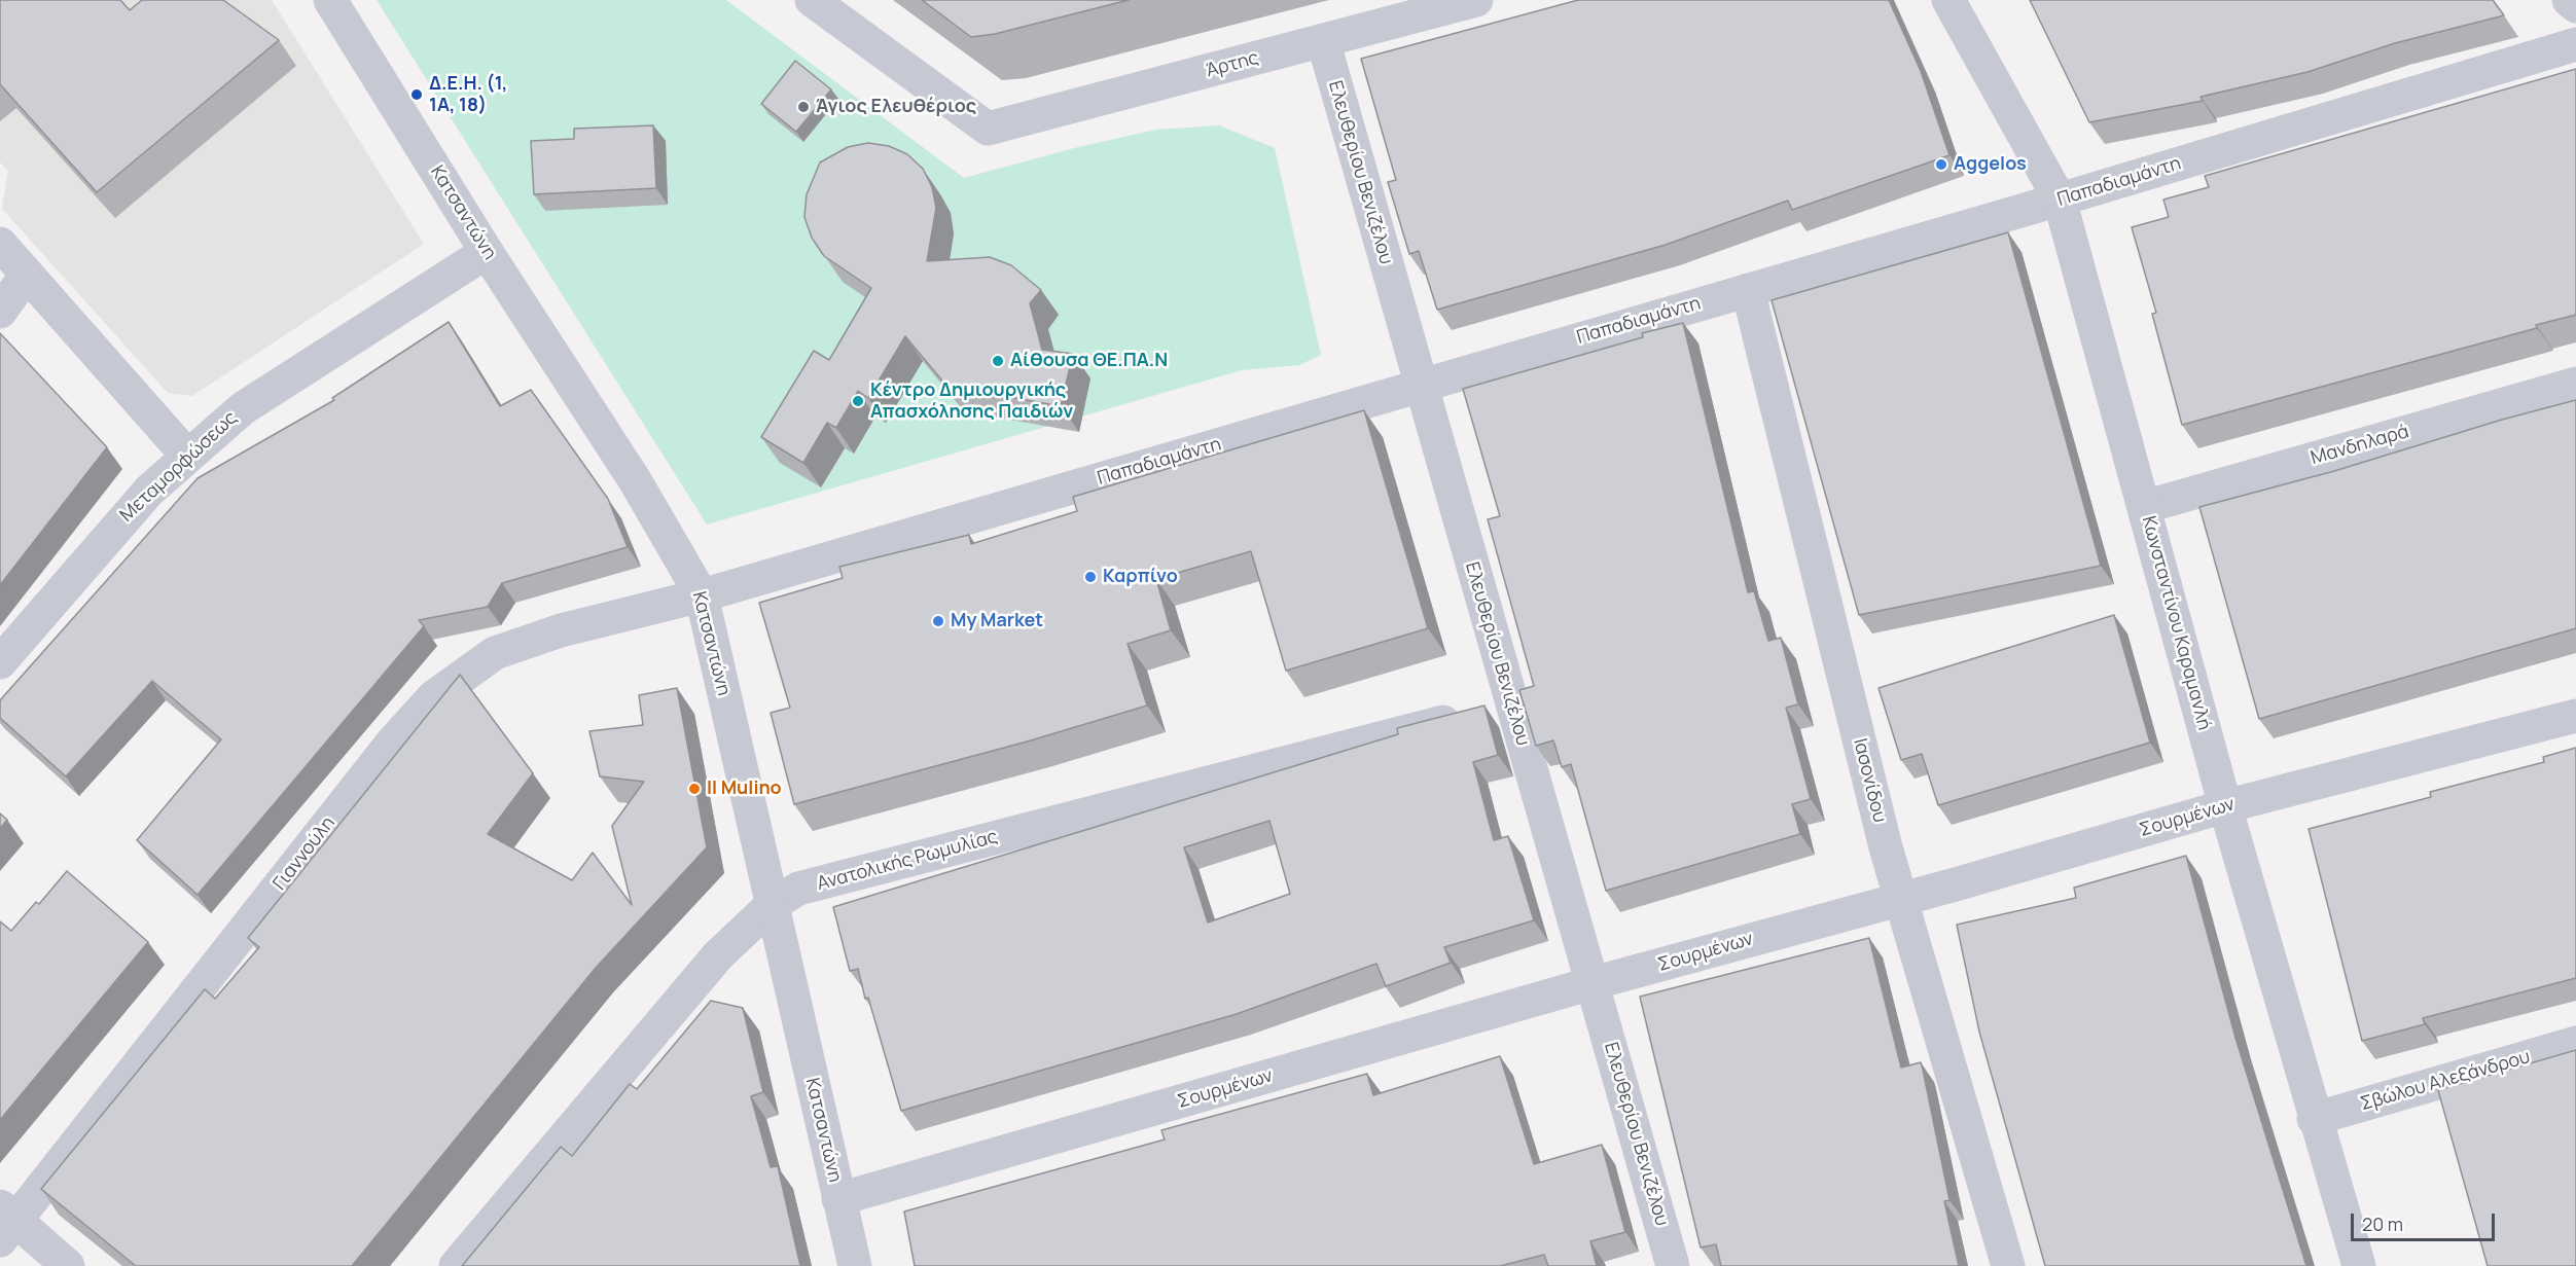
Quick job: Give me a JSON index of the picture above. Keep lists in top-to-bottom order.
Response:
{
  "streets": {
    "street": [
      "Άρτης",
      "Ελευθερίου Βενιζέλου",
      "Παπαδιαμάντη",
      "Κατσαντώνη",
      "Μανδηλαρά",
      "Μεταμορφώσεως",
      "Κωνσταντίνου Καραμανλή",
      "Ιασoνίδου",
      "Σουρμένων",
      "Γιαννούλη",
      "Ανατολικής Ρωμυλίας",
      "Σβώλου Αλεξάνδρου"
    ]
  },
  "crossings": [
    ["Άρτης", "Ελευθερίου Βενιζέλου"],
    ["Ελευθερίου Βενιζέλου", "Παπαδιαμάντη"],
    ["Ελευθερίου Βενιζέλου", "Σουρμένων"],
    ["Ελευθερίου Βενιζέλου", "Ανατολικής Ρωμυλίας"],
    ["Παπαδιαμάντη", "Κατσαντώνη"],
    ["Παπαδιαμάντη", "Κωνσταντίνου Καραμανλή"],
    ["Παπαδιαμάντη", "Ιασoνίδου"],
    ["Παπαδιαμάντη", "Γιαννούλη"],
    ["Κατσαντώνη", "Μεταμορφώσεως"],
    ["Κατσαντώνη", "Σουρμένων"],
    ["Κατσαντώνη", "Γιαννούλη"],
    ["Κατσαντώνη", "Ανατολικής Ρωμυλίας"],
    ["Μανδηλαρά", "Κωνσταντίνου Καραμανλή"],
    ["Κωνσταντίνου Καραμανλή", "Σουρμένων"],
    ["Κωνσταντίνου Καραμανλή", "Σβώλου Αλεξάνδρου"],
    ["Ιασoνίδου", "Σουρμένων"]
  ],
  "places": [
    "Δ.Ε.Η. (1, 1Α, 18)",
    "Άγιος Ελευθέριος",
    "Aggelos",
    "Αίθουσα ΘΕ.ΠΑ.Ν",
    "Κέντρο Δημιουργικής Απασχόλησης Παιδιών",
    "Καρπίνο",
    "My Market",
    "Il Mulino"
  ],
  "scale_bar": "20 m"
}
